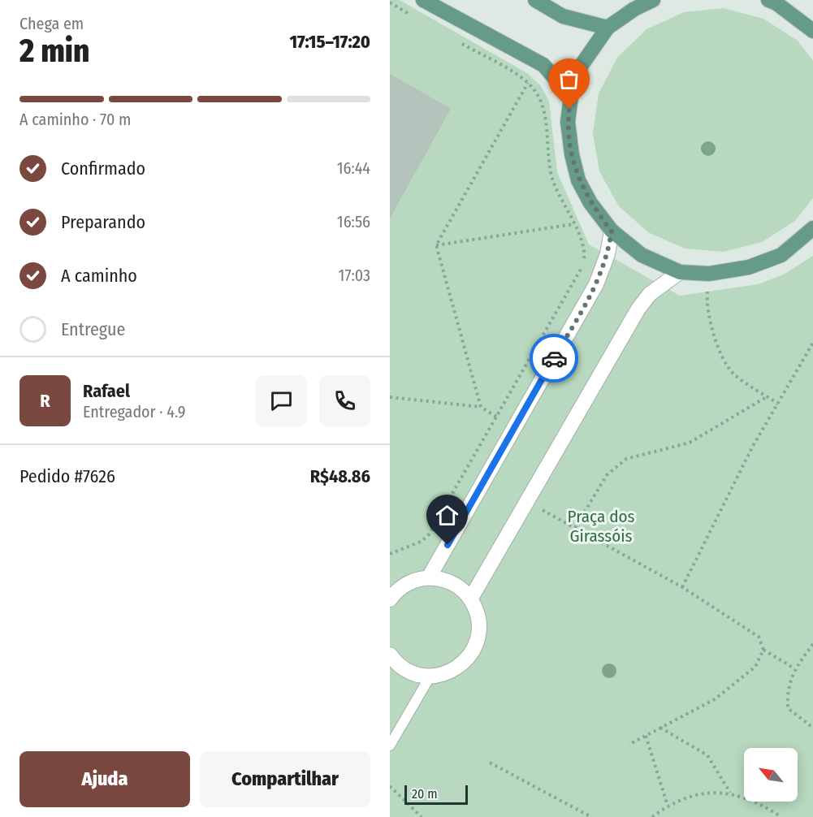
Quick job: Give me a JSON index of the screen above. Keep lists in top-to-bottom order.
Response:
{
  "parks": ["Praça dos Girassóis"],
  "scale_bar": "20 m",
  "north": "top left",
  "page": {
    "heading": ["2 min", "Chega em", "17:15–17:20"],
    "panel": [
      "Rafael",
      "Entregador · 4.9",
      "Pedido #7626",
      "R$48.86"
    ],
    "bar": "A caminho · 70 m",
    "list": [
      ["Confirmado", "16:44"],
      ["Preparando", "16:56"],
      ["A caminho", "17:03"],
      "Entregue"
    ],
    "round": "R",
    "buttons": ["Ajuda", "Compartilhar"],
    "scale": "20 m"
  }
}
